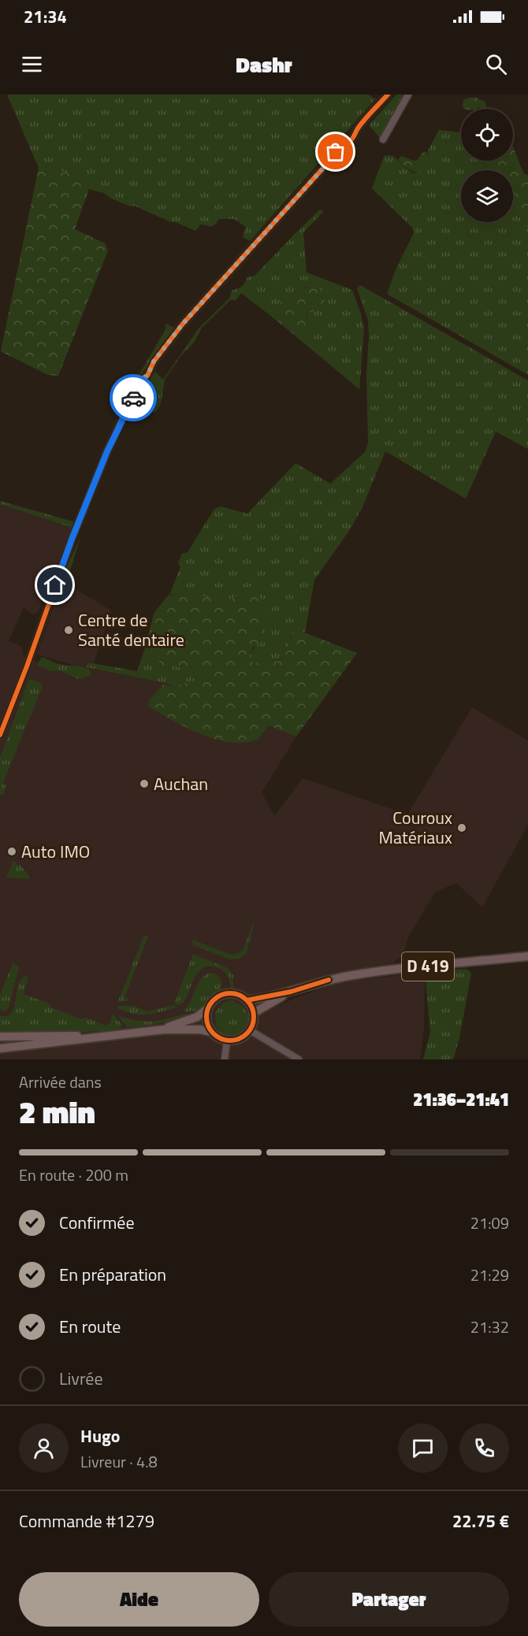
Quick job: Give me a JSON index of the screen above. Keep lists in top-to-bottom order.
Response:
{
  "streets": {
    "main road": ["D 419"]
  },
  "places": [
    "Centre de Santé dentaire",
    "Auchan",
    "Couroux Matériaux",
    "Auto IMO"
  ],
  "page": {
    "status": "21:34",
    "header": "Dashr",
    "heading": ["2 min", "Arrivée dans", "21:36–21:41"],
    "panel": [
      "Hugo",
      "Livreur · 4.8",
      "Commande #1279",
      "22.75 €"
    ],
    "bar": "En route · 200 m",
    "list": [
      ["Confirmée", "21:09"],
      ["En préparation", "21:29"],
      ["En route", "21:32"],
      "Livrée"
    ],
    "buttons": ["Aide", "Partager"]
  }
}
